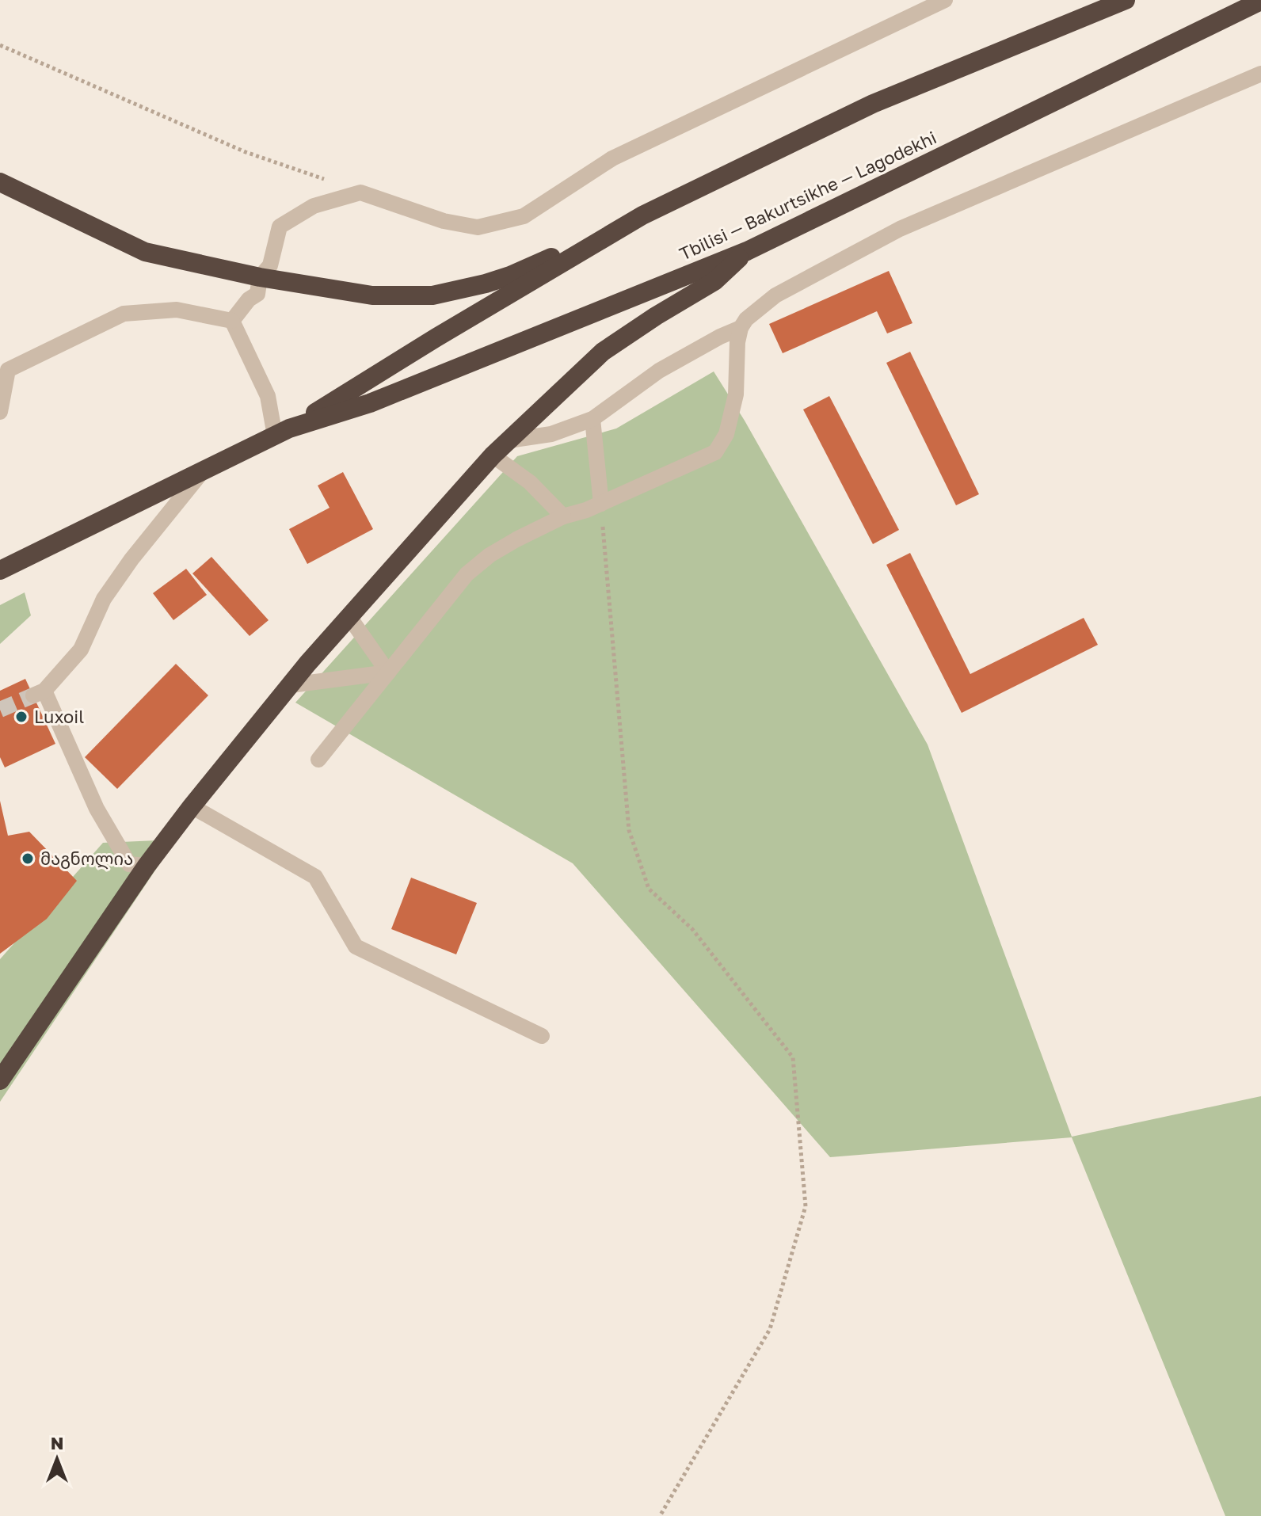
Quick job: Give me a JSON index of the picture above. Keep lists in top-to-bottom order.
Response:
{
  "streets": {
    "highway": ["Tbilisi — Bakurtsikhe — Lagodekhi"]
  },
  "places": ["Luxoil", "მაგნოლია"],
  "north": "top"
}
